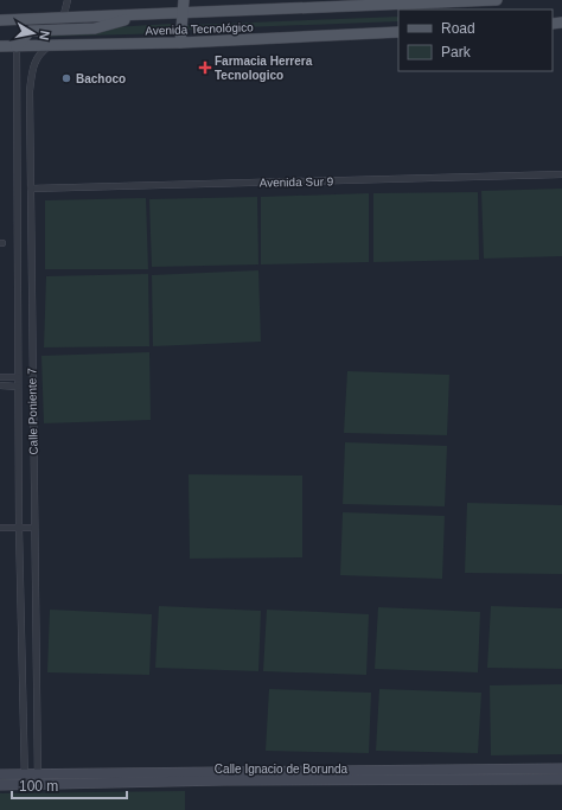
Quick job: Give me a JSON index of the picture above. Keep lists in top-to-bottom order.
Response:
{
  "streets": {
    "main road": ["Avenida Tecnológico"],
    "street": ["Avenida Sur 9", "Calle Poniente 7", "Calle Ignacio de Borunda"]
  },
  "crossings": [
    ["Avenida Tecnológico", "Calle Poniente 7"],
    ["Avenida Sur 9", "Calle Poniente 7"],
    ["Calle Poniente 7", "Calle Ignacio de Borunda"]
  ],
  "places": {
    "health": ["Farmacia Herrera Tecnologico"],
    "other": ["Bachoco"]
  },
  "legend": ["Road", "Park"],
  "scale_bar": "100 m",
  "north": "right"
}
